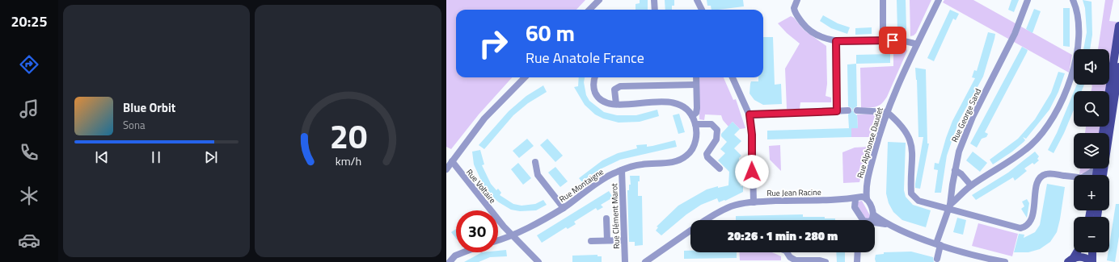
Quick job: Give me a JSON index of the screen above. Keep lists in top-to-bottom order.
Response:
{
  "streets": {
    "street": [
      "Rue George Sand",
      "Rue Alphonse Daudet",
      "Rue Montaigne",
      "Rue Voltaire",
      "Rue Jean Racine",
      "Rue Clément Marot"
    ]
  },
  "crossings": [
    ["Rue Alphonse Daudet", "Rue Jean Racine"],
    ["Rue Montaigne", "Rue Voltaire"],
    ["Rue Montaigne", "Rue Clément Marot"]
  ],
  "page": {
    "tabs": "20:25",
    "turn": ["60 m", "Rue Anatole France"],
    "map_buttons": ["+", "−"],
    "song": ["Blue Orbit", "Sona"],
    "limit": "30",
    "trip": "20:26 · 1 min · 280 m",
    "gauge": ["20", "km/h"]
  }
}
